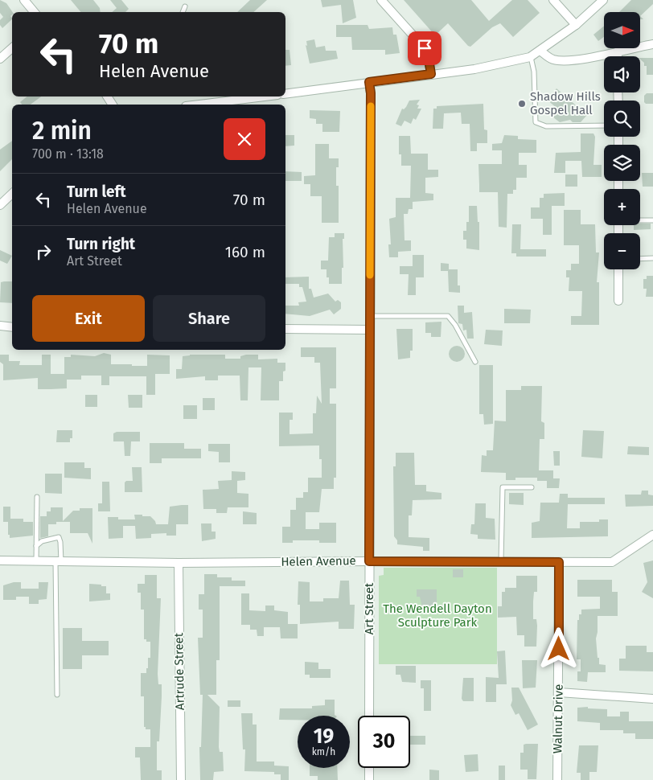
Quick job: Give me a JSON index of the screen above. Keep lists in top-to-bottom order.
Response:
{
  "streets": {
    "street": [
      "Helen Avenue",
      "Art Street",
      "Artrude Street",
      "Walnut Drive"
    ]
  },
  "crossings": [
    ["Helen Avenue", "Art Street"],
    ["Helen Avenue", "Artrude Street"],
    ["Helen Avenue", "Walnut Drive"]
  ],
  "parks": ["The Wendell Dayton Sculpture Park"],
  "places": ["Shadow Hills Gospel Hall"],
  "north": "right",
  "page": {
    "map_buttons": ["+", "−"],
    "turn": ["70 m", "Helen Avenue"],
    "heading": ["2 min", "700 m · 13:18"],
    "list": [
      {
        "name": "Turn left",
        "note": "Helen Avenue",
        "value": "70 m"
      },
      {
        "name": "Turn right",
        "note": "Art Street",
        "value": "160 m"
      }
    ],
    "buttons": ["Exit", "Share"],
    "speed": "19 km/h",
    "limit": "30"
  }
}
